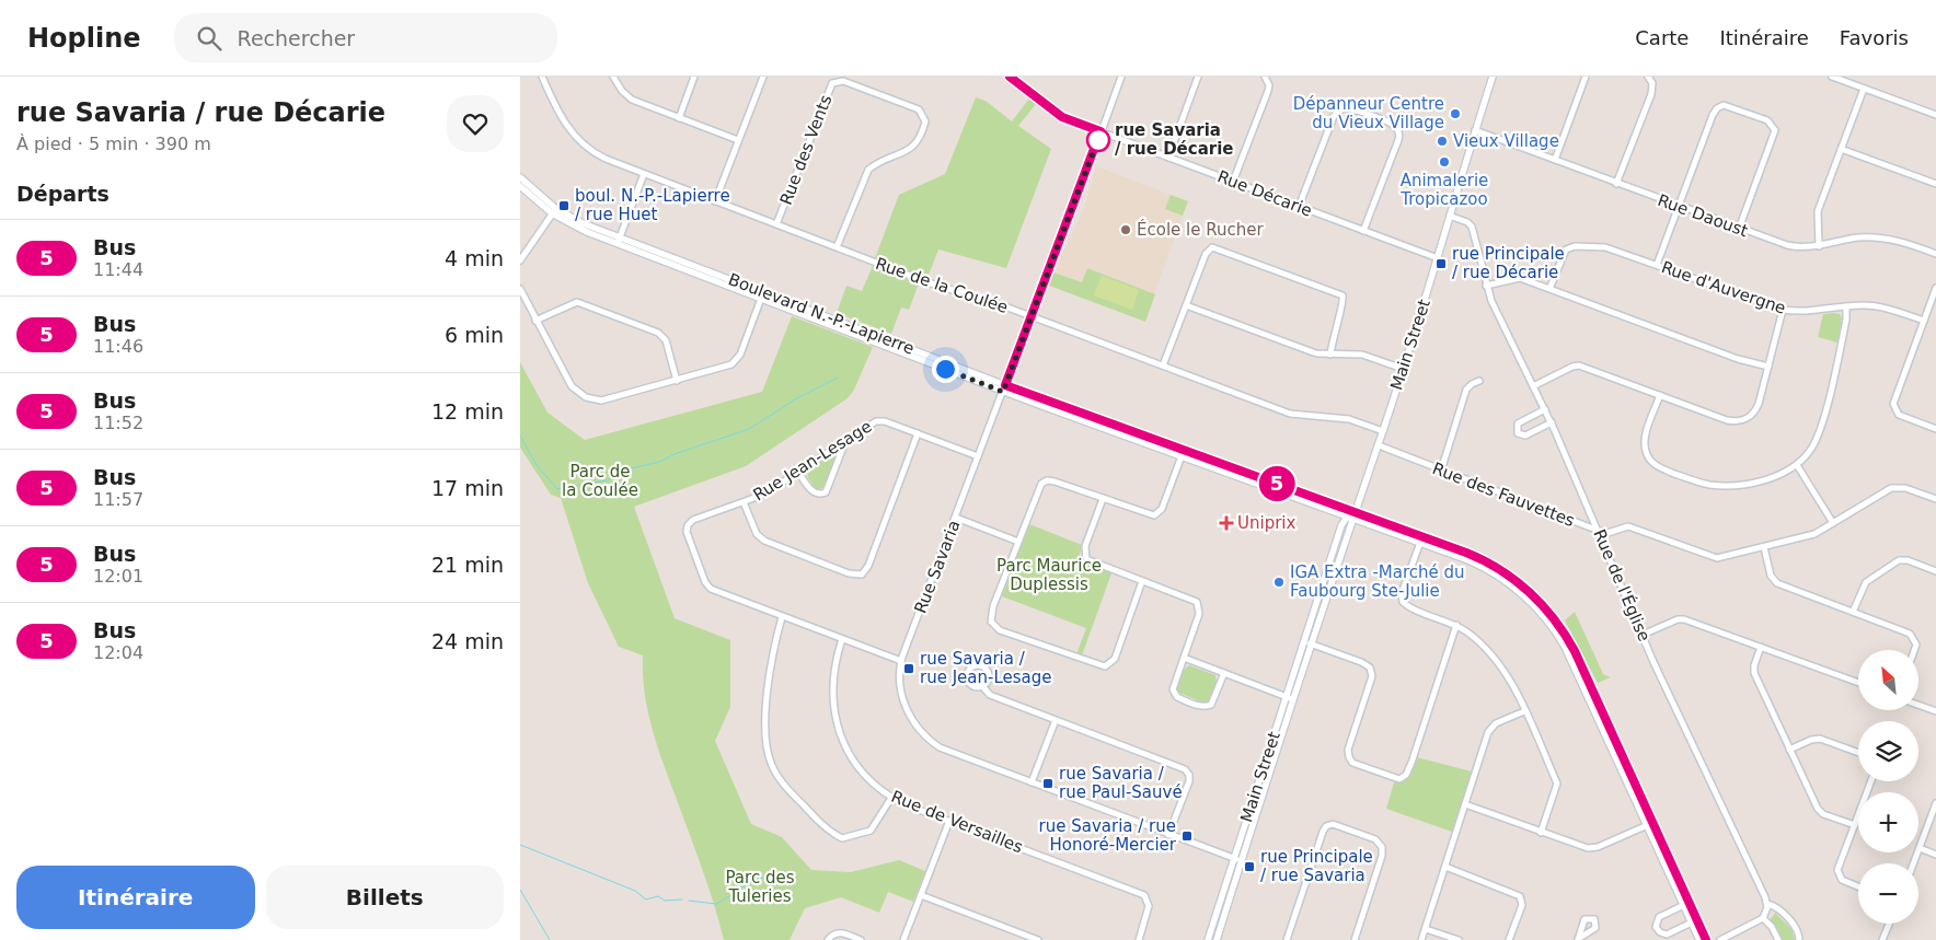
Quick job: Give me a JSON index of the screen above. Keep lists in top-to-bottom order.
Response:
{
  "streets": {
    "street": [
      "Rue des Vents",
      "Rue Décarie",
      "Rue Daoust",
      "Rue de la Coulée",
      "Rue d'Auvergne",
      "Boulevard N.-P.-Lapierre",
      "Main Street",
      "Rue Jean-Lesage",
      "Rue des Fauvettes",
      "Rue Savaria",
      "Rue de l'Église",
      "Rue de Versailles"
    ]
  },
  "crossings": [
    ["Rue des Vents", "Rue de la Coulée"],
    ["Rue Décarie", "Main Street"],
    ["Rue Décarie", "Rue Savaria"],
    ["Rue Daoust", "Main Street"],
    ["Rue de la Coulée", "Main Street"],
    ["Rue de la Coulée", "Rue Savaria"],
    ["Boulevard N.-P.-Lapierre", "Main Street"],
    ["Boulevard N.-P.-Lapierre", "Rue Savaria"],
    ["Main Street", "Rue des Fauvettes"],
    ["Main Street", "Rue Savaria"],
    ["Main Street", "Rue de l'Église"],
    ["Rue Jean-Lesage", "Rue Savaria"],
    ["Rue Jean-Lesage", "Rue de Versailles"],
    ["Rue des Fauvettes", "Rue de l'Église"]
  ],
  "parks": ["Parc de la Coulée", "Parc Maurice Duplessis", "Parc des Tuleries"],
  "places": {
    "other": [
      "Dépanneur Centre du Vieux Village",
      "rue Savaria / rue Décarie",
      "Vieux Village",
      "Animalerie Tropicazoo",
      "École le Rucher",
      "IGA Extra -Marché du Faubourg Ste-Julie"
    ],
    "transit": [
      "boul. N.-P.-Lapierre / rue Huet",
      "rue Principale / rue Décarie",
      "rue Savaria / rue Jean-Lesage",
      "rue Savaria / rue Paul-Sauvé",
      "rue Savaria / rue Honoré-Mercier",
      "rue Principale / rue Savaria"
    ],
    "health": ["Uniprix"]
  },
  "lines": ["bus line 5"],
  "north": "top left",
  "page": {
    "header": "Hopline",
    "search": "Rechercher",
    "nav": ["Carte", "Itinéraire", "Favoris"],
    "heading": [
      ["rue Savaria / rue Décarie", "À pied · 5 min · 390 m"],
      "Départs"
    ],
    "on_map": "5",
    "list": [
      {
        "mark": "5",
        "name": "Bus",
        "note": "11:44",
        "value": "4 min"
      },
      {
        "mark": "5",
        "name": "Bus",
        "note": "11:46",
        "value": "6 min"
      },
      {
        "mark": "5",
        "name": "Bus",
        "note": "11:52",
        "value": "12 min"
      },
      {
        "mark": "5",
        "name": "Bus",
        "note": "11:57",
        "value": "17 min"
      },
      {
        "mark": "5",
        "name": "Bus",
        "note": "12:01",
        "value": "21 min"
      },
      {
        "mark": "5",
        "name": "Bus",
        "note": "12:04",
        "value": "24 min"
      }
    ],
    "map_buttons": ["+", "−"],
    "buttons": ["Itinéraire", "Billets"]
  }
}
